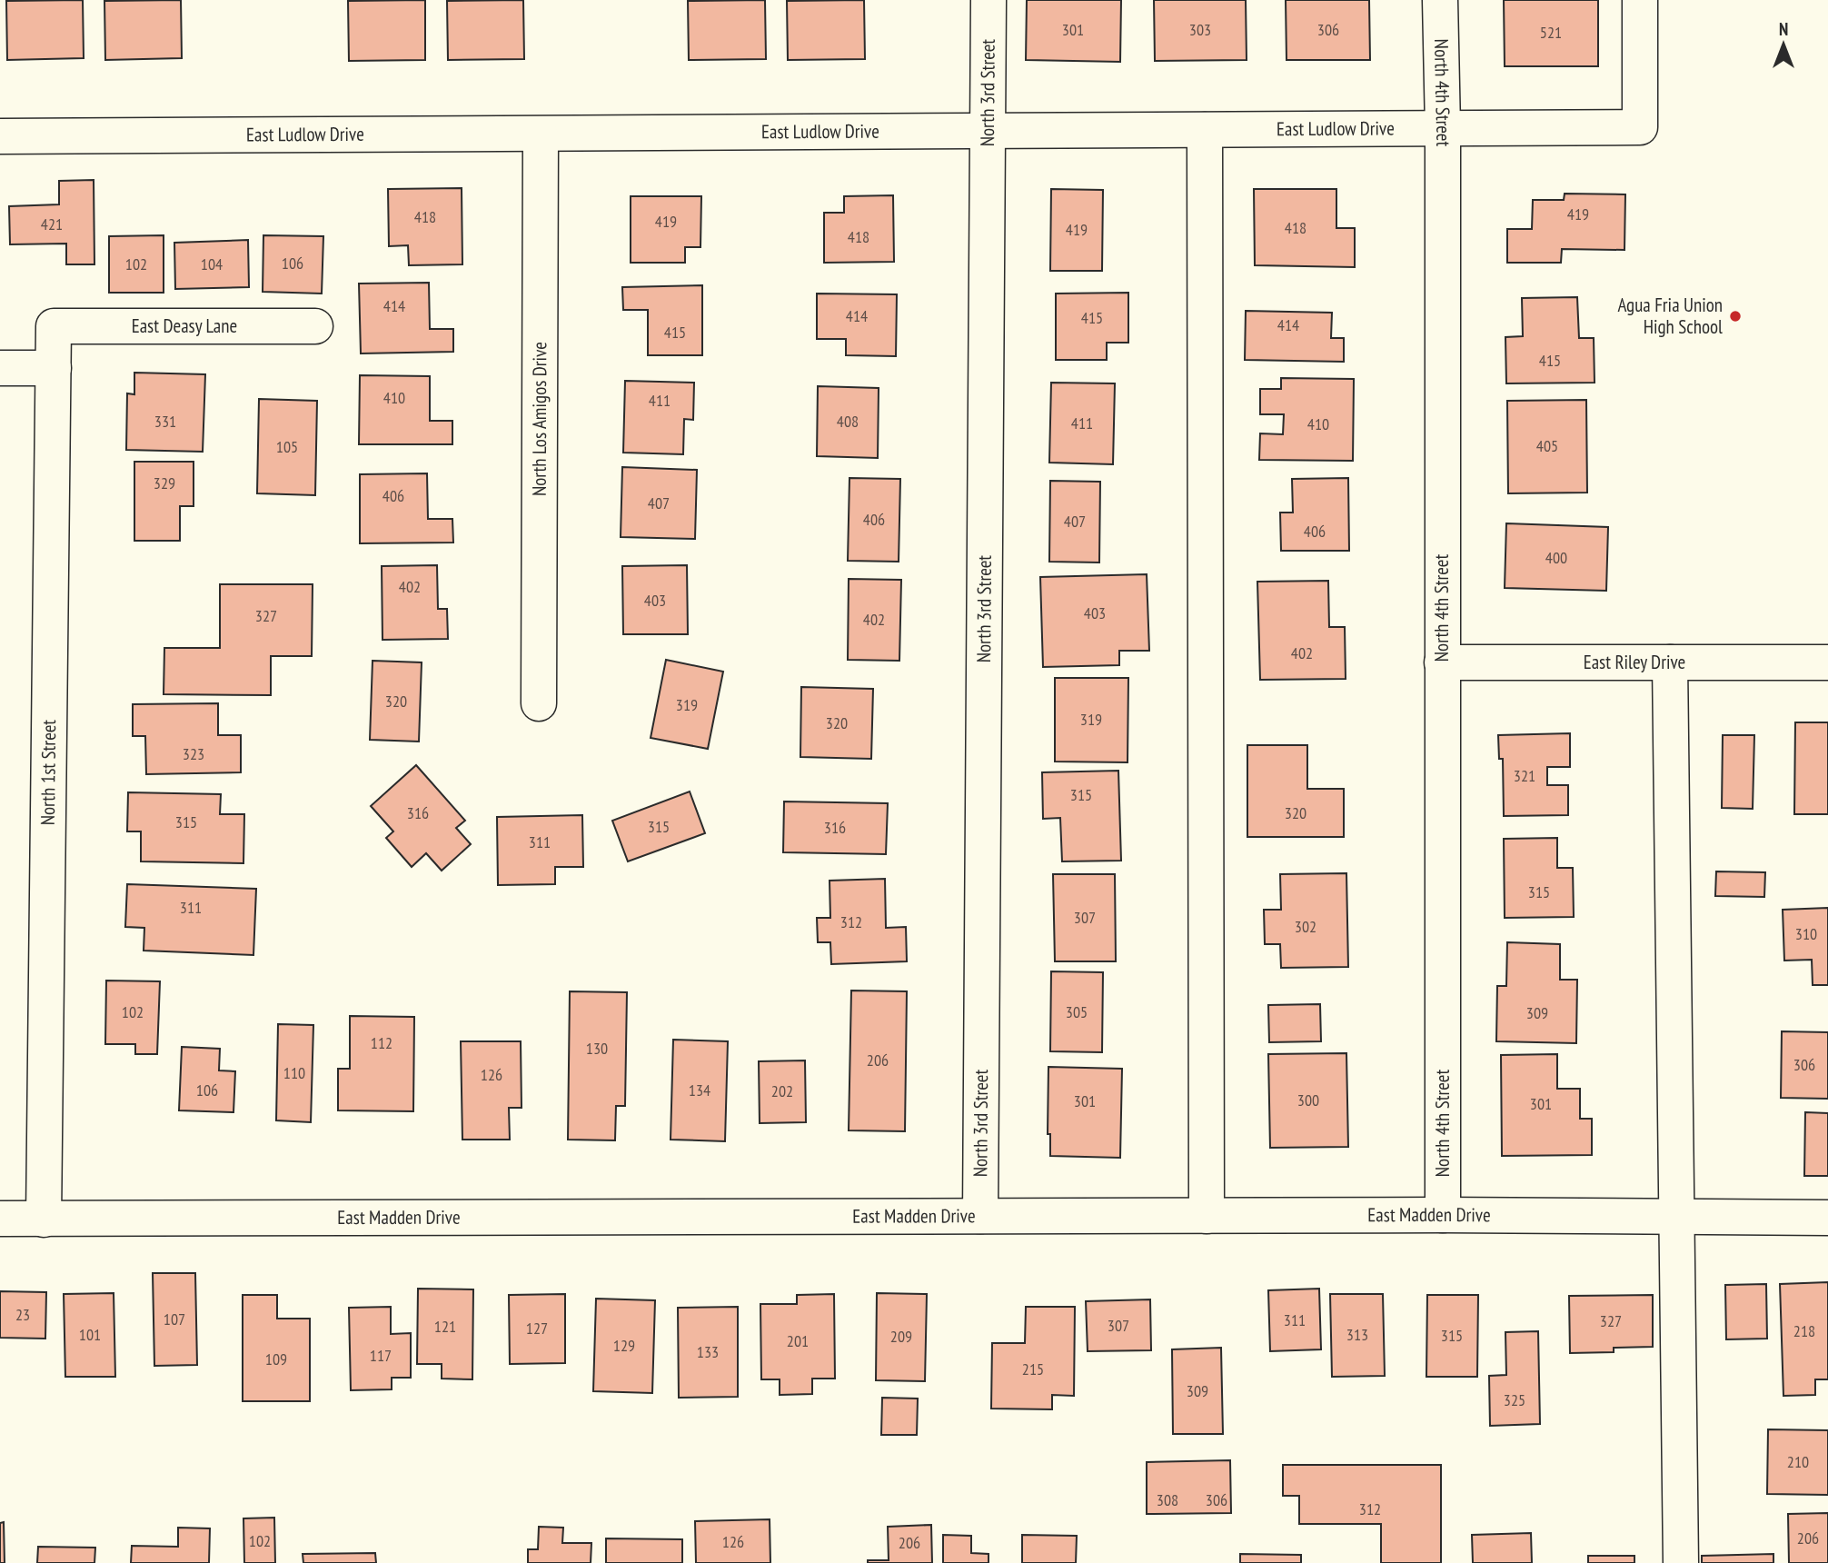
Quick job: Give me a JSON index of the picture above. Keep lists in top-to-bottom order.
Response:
{
  "streets": {
    "street": [
      "North 3rd Street",
      "North 4th Street",
      "East Ludlow Drive",
      "East Deasy Lane",
      "North Los Amigos Drive",
      "East Riley Drive",
      "North 1st Street",
      "East Madden Drive"
    ]
  },
  "crossings": [
    ["North 3rd Street", "East Ludlow Drive"],
    ["North 3rd Street", "East Madden Drive"],
    ["North 4th Street", "East Ludlow Drive"],
    ["North 4th Street", "East Riley Drive"],
    ["North 4th Street", "East Madden Drive"],
    ["East Ludlow Drive", "North Los Amigos Drive"],
    ["East Deasy Lane", "North 1st Street"],
    ["North 1st Street", "East Madden Drive"]
  ],
  "places": ["Agua Fria Union High School"],
  "house_numbers": [
    "301",
    "303",
    "306",
    "521",
    "419",
    "418",
    "419",
    "421",
    "418",
    "419",
    "418",
    "106",
    "102",
    "104",
    "414",
    "414",
    "415",
    "414",
    "415",
    "415",
    "410",
    "411",
    "331",
    "408",
    "411",
    "410",
    "405",
    "105",
    "329",
    "406",
    "407",
    "406",
    "407",
    "406",
    "400",
    "402",
    "403",
    "403",
    "327",
    "402",
    "402",
    "320",
    "319",
    "319",
    "320",
    "323",
    "321",
    "315",
    "316",
    "320",
    "315",
    "315",
    "316",
    "311",
    "315",
    "311",
    "307",
    "312",
    "302",
    "310",
    "102",
    "305",
    "309",
    "112",
    "130",
    "206",
    "306",
    "110",
    "126",
    "106",
    "134",
    "202",
    "300",
    "301",
    "301",
    "23",
    "107",
    "311",
    "327",
    "307",
    "121",
    "127",
    "218",
    "101",
    "313",
    "315",
    "209",
    "201",
    "129",
    "133",
    "117",
    "109",
    "215",
    "309",
    "325",
    "210",
    "308",
    "306",
    "312",
    "206",
    "102",
    "126",
    "206"
  ],
  "north": "top"
}
